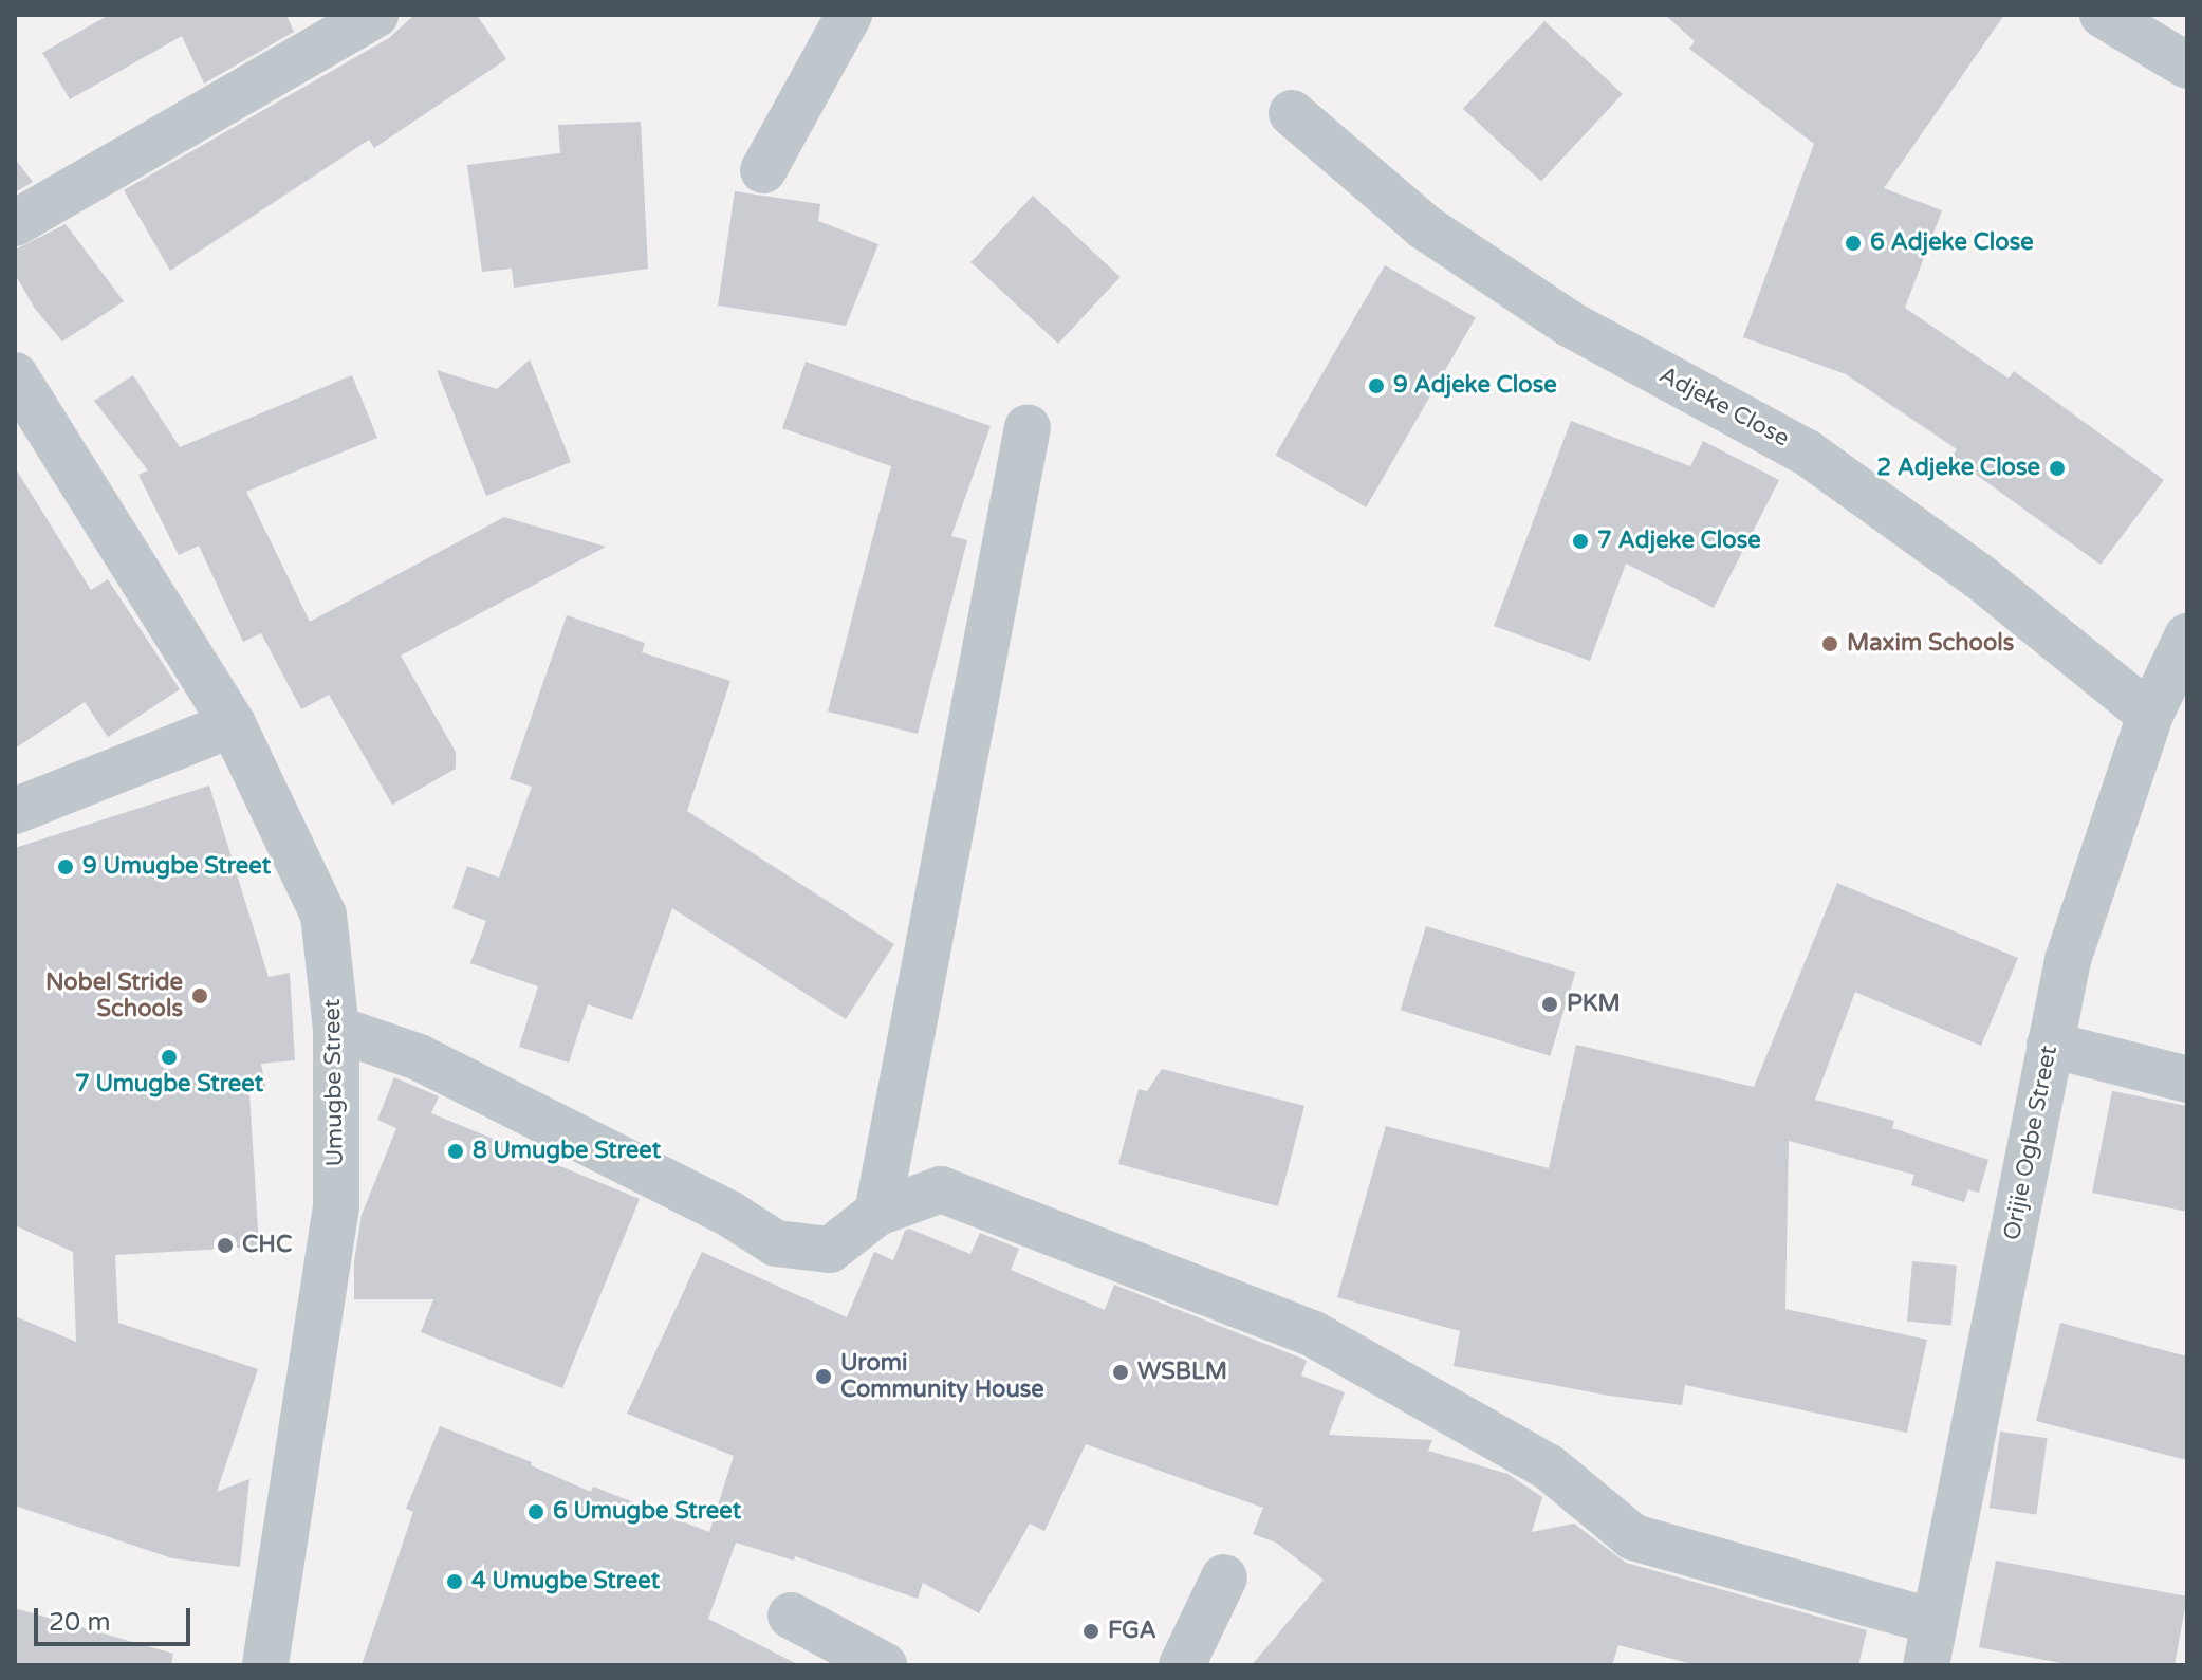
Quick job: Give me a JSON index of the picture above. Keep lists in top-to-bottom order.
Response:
{
  "streets": {
    "street": ["Adjeke Close", "Umugbe Street", "Orijie Ogbe Street"]
  },
  "crossings": [
    ["Adjeke Close", "Orijie Ogbe Street"]
  ],
  "places": [
    "6 Adjeke Close",
    "9 Adjeke Close",
    "2 Adjeke Close",
    "7 Adjeke Close",
    "Maxim Schools",
    "9 Umugbe Street",
    "Nobel Stride Schools",
    "PKM",
    "7 Umugbe Street",
    "8 Umugbe Street",
    "CHC",
    "WSBLM",
    "Uromi Community House",
    "6 Umugbe Street",
    "4 Umugbe Street",
    "FGA"
  ],
  "scale_bar": "20 m"
}
